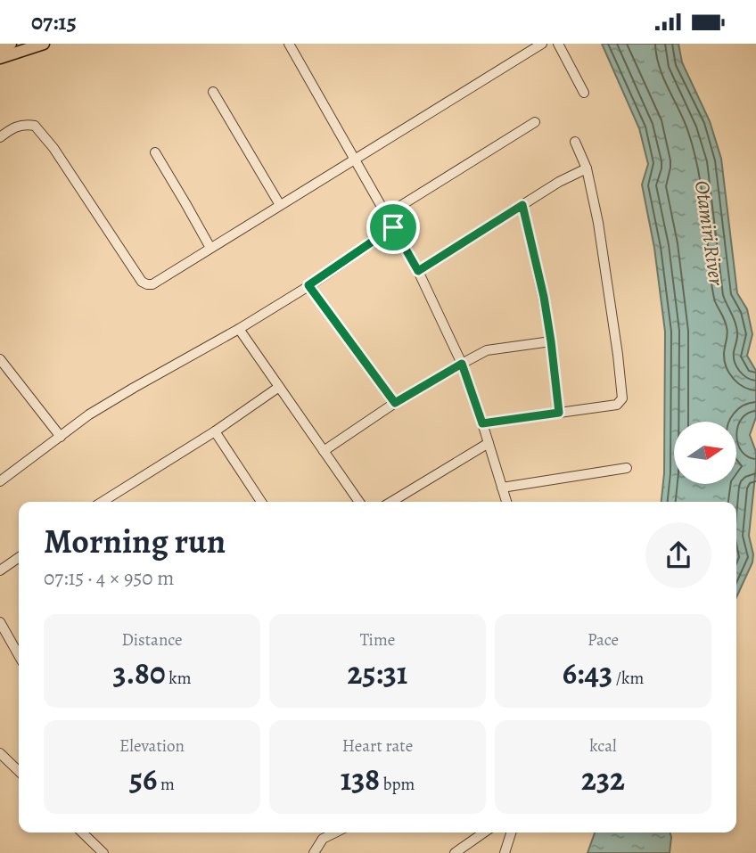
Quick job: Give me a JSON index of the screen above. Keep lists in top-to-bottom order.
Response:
{
  "water": ["Otamiri River"],
  "north": "right",
  "page": {
    "status": "07:15",
    "heading": ["Morning run", "07:15 · 4 × 950 m"],
    "stats": [
      ["Distance", "3.80 km"],
      ["Time", "25:31"],
      ["Pace", "6:43 /km"],
      ["Elevation", "56 m"],
      ["Heart rate", "138 bpm"],
      ["kcal", "232"]
    ]
  }
}
